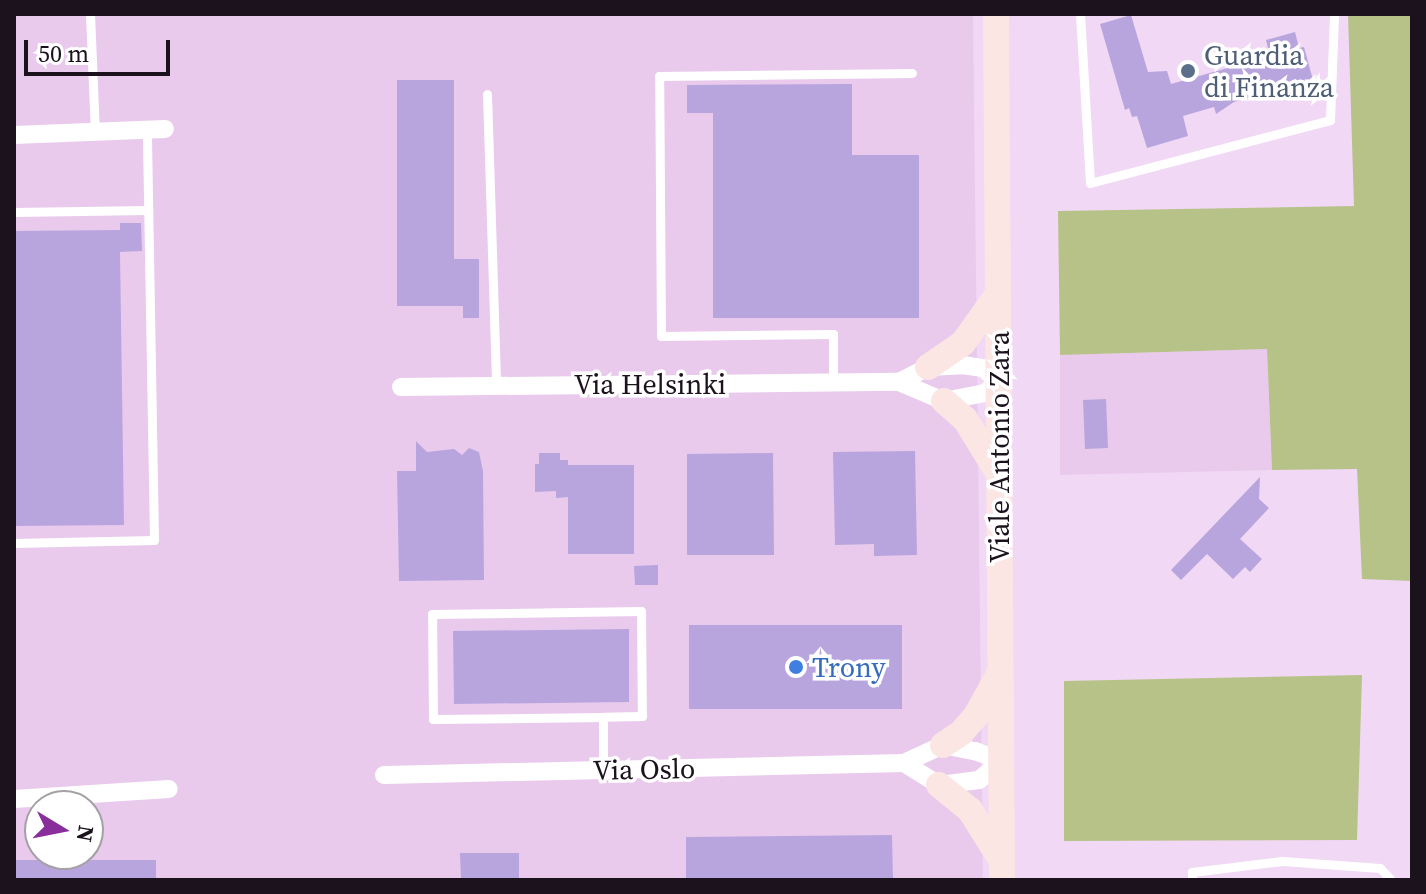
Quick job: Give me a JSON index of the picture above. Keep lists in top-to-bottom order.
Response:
{
  "streets": {
    "main road": ["Viale Antonio Zara"],
    "street": ["Via Helsinki", "Via Oslo"]
  },
  "crossings": [
    ["Via Helsinki", "Viale Antonio Zara"]
  ],
  "places": ["Guardia di Finanza", "Trony"],
  "scale_bar": "50 m",
  "north": "right"
}
